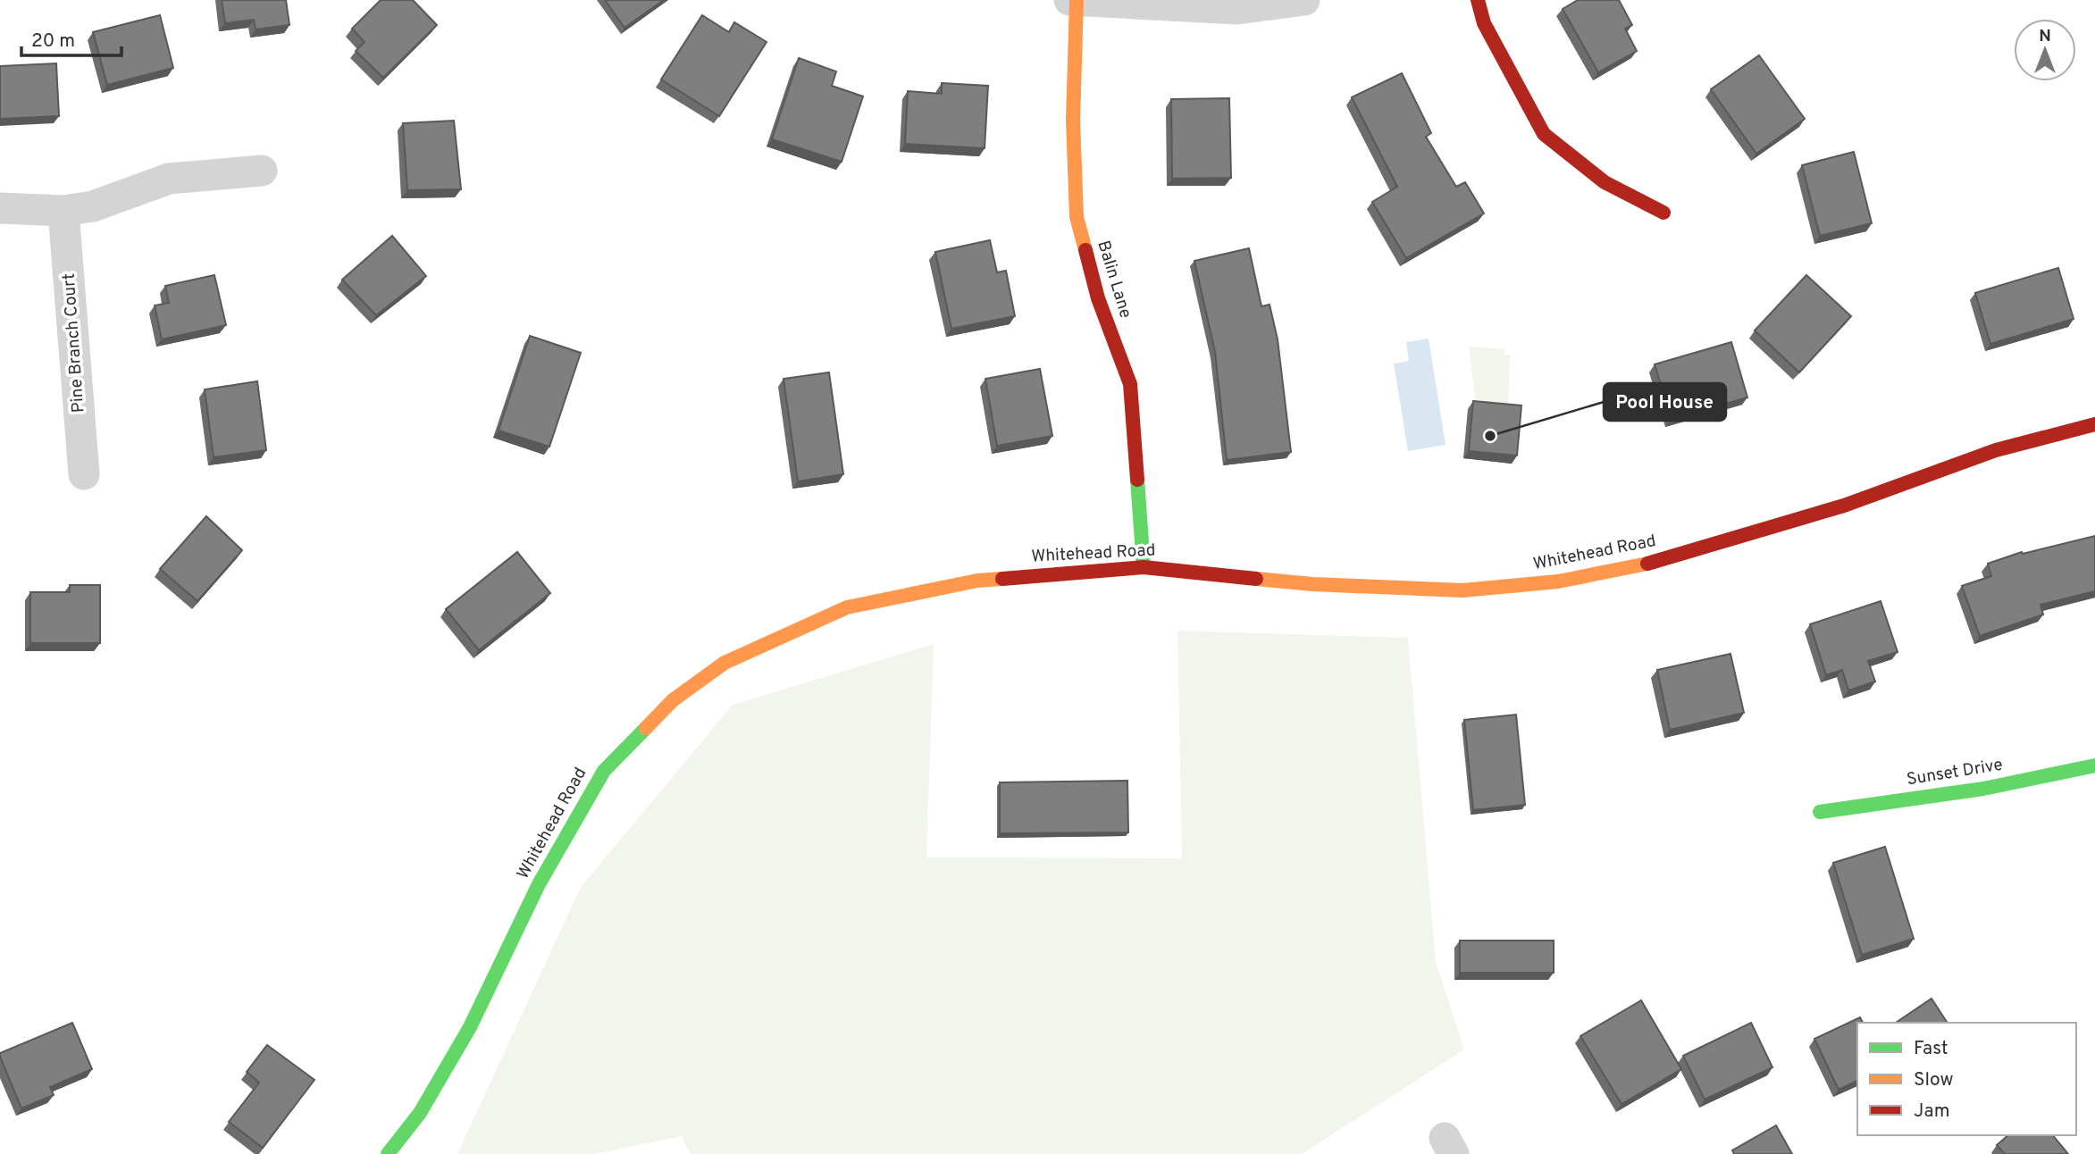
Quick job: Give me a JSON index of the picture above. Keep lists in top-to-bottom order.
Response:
{
  "streets": {
    "street": [
      "Balin Lane",
      "Pine Branch Court",
      "Whitehead Road",
      "Sunset Drive"
    ]
  },
  "crossings": [
    ["Balin Lane", "Whitehead Road"]
  ],
  "places": ["Pool House"],
  "legend": ["Fast", "Slow", "Jam"],
  "scale_bar": "20 m",
  "north": "top"
}
